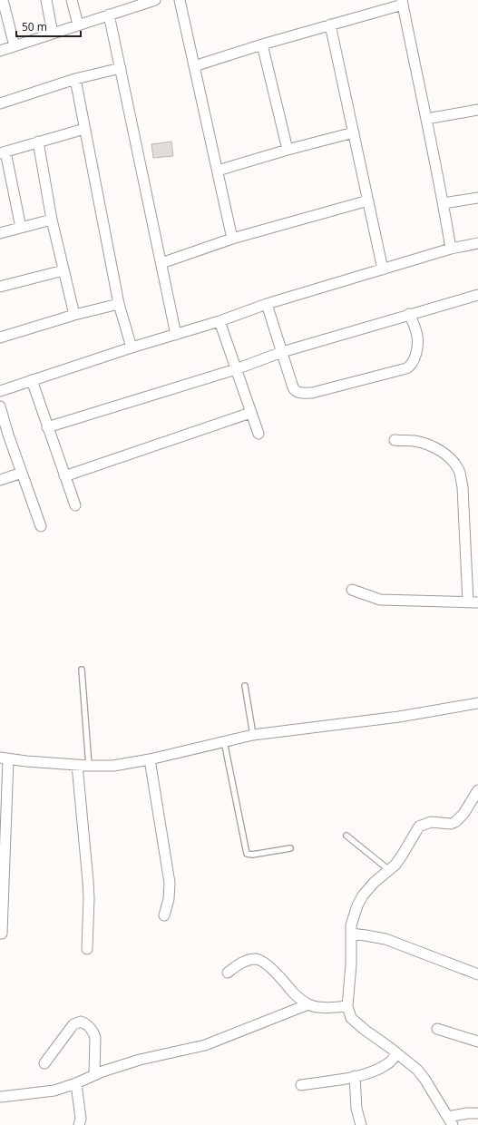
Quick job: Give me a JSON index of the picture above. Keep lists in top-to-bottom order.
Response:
{
  "scale_bar": "50 m"
}
